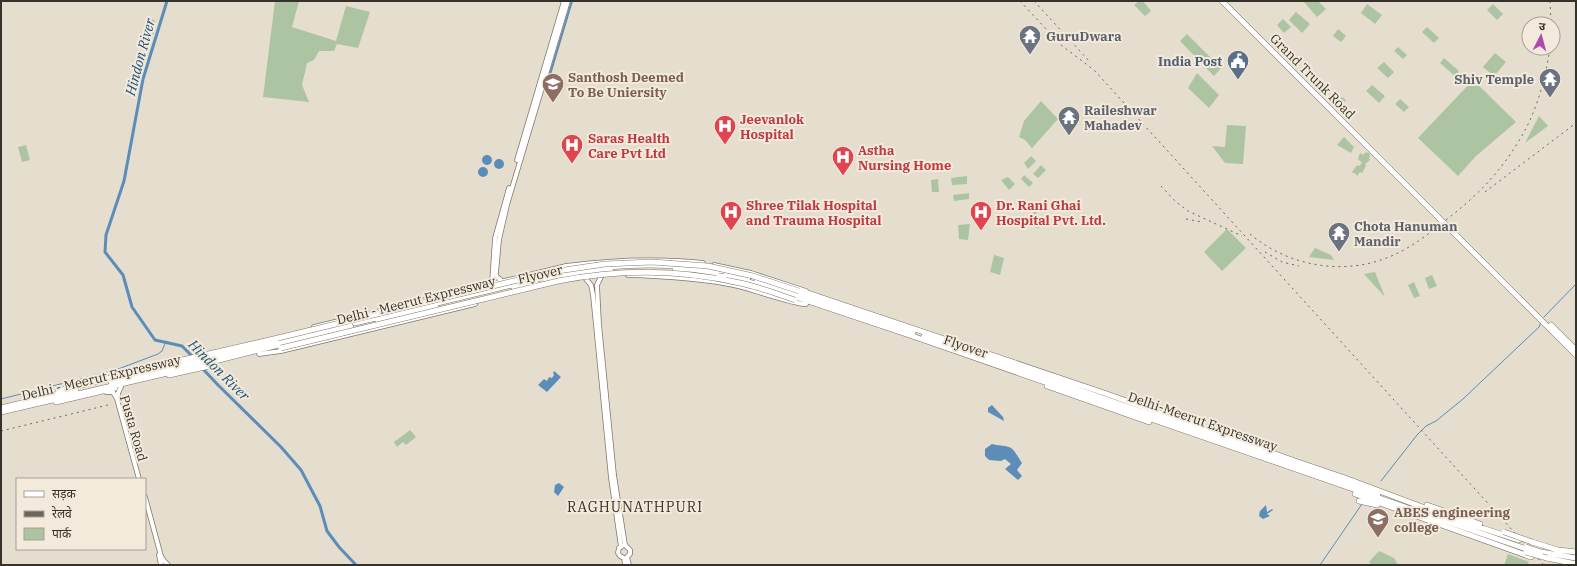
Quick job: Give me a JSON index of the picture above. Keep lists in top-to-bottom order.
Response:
{
  "streets": {
    "highway": [
      "Grand Trunk Road",
      "Flyover",
      "Delhi - Meerut Expressway",
      "Delhi-Meerut Expressway"
    ],
    "main road": ["Pusta Road"]
  },
  "crossings": [
    ["Flyover", "Delhi - Meerut Expressway"],
    ["Flyover", "Delhi-Meerut Expressway"],
    ["Delhi - Meerut Expressway", "Delhi-Meerut Expressway"]
  ],
  "districts": ["RAGHUNATHPURI"],
  "water": ["Hindon River"],
  "places": {
    "temple": [
      "GuruDwara",
      "Shiv Temple",
      "Raileshwar Mahadev",
      "Chota Hanuman Mandir"
    ],
    "public building": ["India Post"],
    "school or university": ["Santhosh Deemed To Be Uniersity", "ABES engineering college"],
    "hospital": [
      "Jeevanlok Hospital",
      "Saras Health Care Pvt Ltd",
      "Astha Nursing Home",
      "Shree Tilak Hospital and Trauma Hospital",
      "Dr. Rani Ghai Hospital Pvt. Ltd."
    ]
  },
  "legend": ["सड़क", "रेलवे", "पार्क"],
  "north": "top"
}
